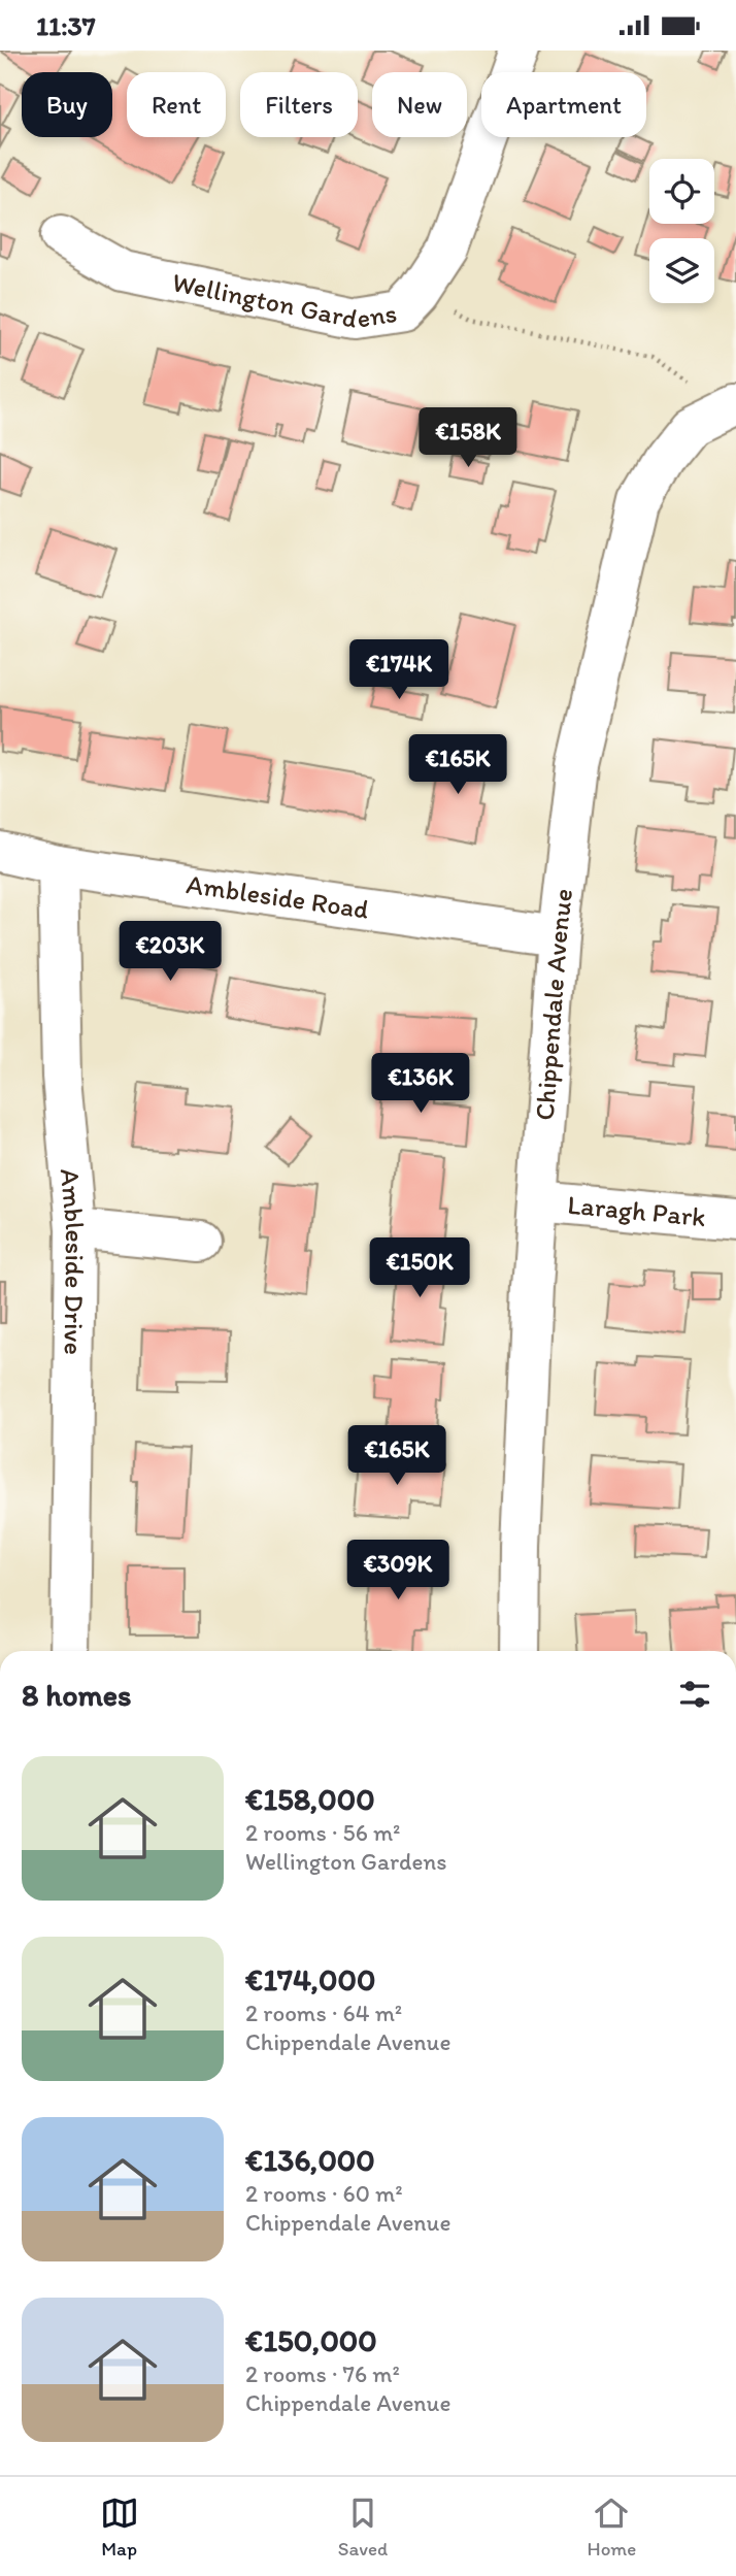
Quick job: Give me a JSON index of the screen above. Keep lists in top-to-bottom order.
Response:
{
  "streets": {
    "street": [
      "Wellington Gardens",
      "Ambleside Road",
      "Chippendale Avenue",
      "Laragh Park",
      "Ambleside Drive"
    ]
  },
  "crossings": [
    ["Ambleside Road", "Chippendale Avenue"],
    ["Ambleside Road", "Ambleside Drive"],
    ["Chippendale Avenue", "Laragh Park"]
  ],
  "page": {
    "status": "11:37",
    "chip": [
      "Buy",
      "Rent",
      "Filters",
      "New",
      "Apartment"
    ],
    "price": [
      "€158K",
      "€174K",
      "€165K",
      "€203K",
      "€136K",
      "€150K",
      "€165K",
      "€309K"
    ],
    "heading": "8 homes",
    "list": [
      {
        "name": "€158,000",
        "note": "2 rooms · 56 m² · Wellington Gardens"
      },
      {
        "name": "€174,000",
        "note": "2 rooms · 64 m² · Chippendale Avenue"
      },
      {
        "name": "€136,000",
        "note": "2 rooms · 60 m² · Chippendale Avenue"
      },
      {
        "name": "€150,000",
        "note": "2 rooms · 76 m² · Chippendale Avenue"
      }
    ],
    "tabs": ["Map", "Saved", "Home"]
  }
}
